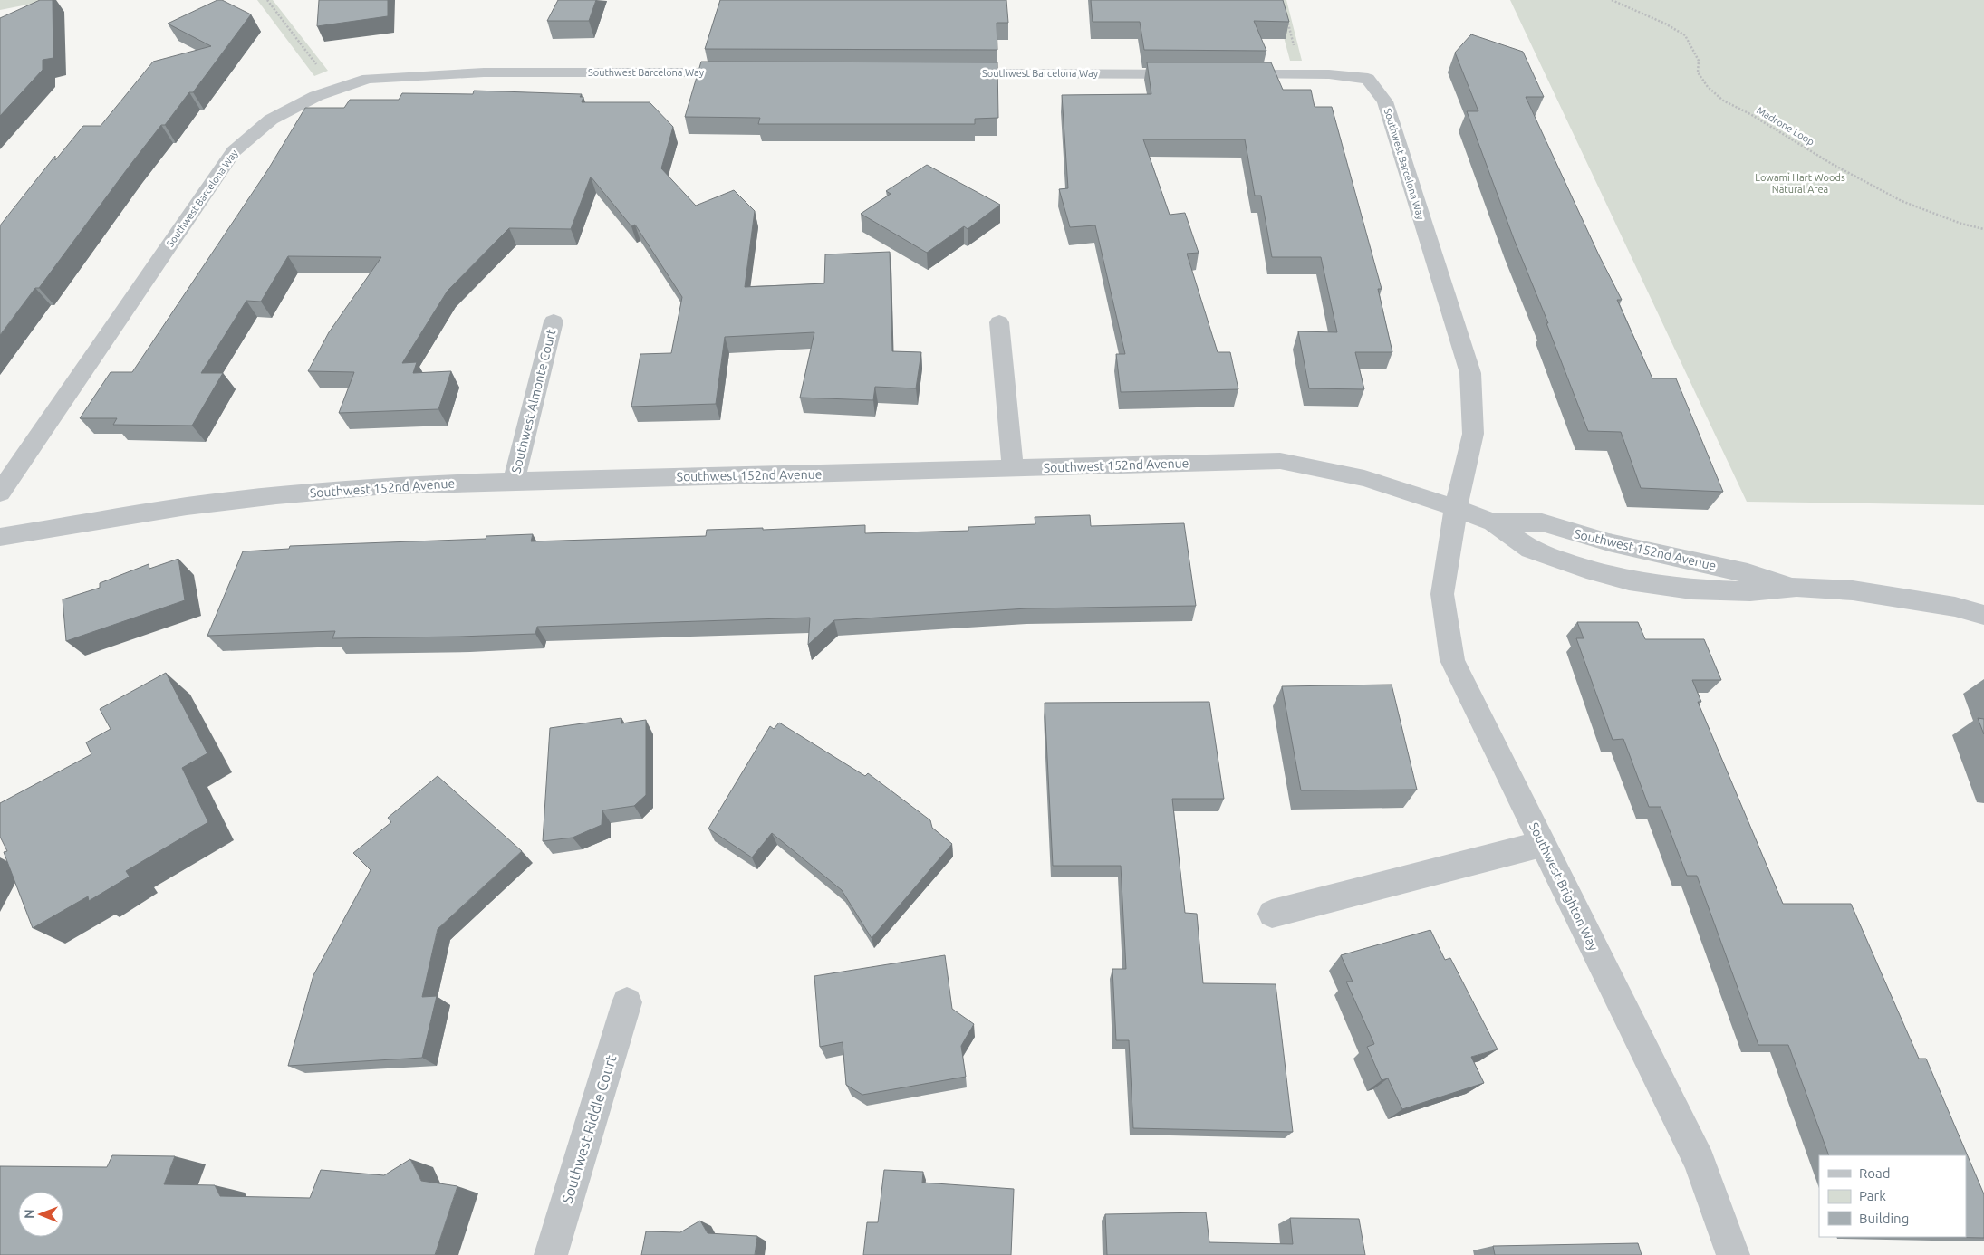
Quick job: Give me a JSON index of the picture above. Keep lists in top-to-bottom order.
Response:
{
  "streets": {
    "street": [
      "Southwest Barcelona Way",
      "Southwest Almonte Court",
      "Southwest 152nd Avenue",
      "Southwest Brighton Way",
      "Southwest Riddle Court"
    ],
    "path": ["Madrone Loop"]
  },
  "crossings": [
    ["Southwest Barcelona Way", "Southwest 152nd Avenue"],
    ["Southwest Barcelona Way", "Southwest Brighton Way"],
    ["Southwest Almonte Court", "Southwest 152nd Avenue"],
    ["Southwest 152nd Avenue", "Southwest Brighton Way"]
  ],
  "parks": ["Lowami Hart Woods Natural Area"],
  "legend": ["Road", "Park", "Building"],
  "north": "left"
}
